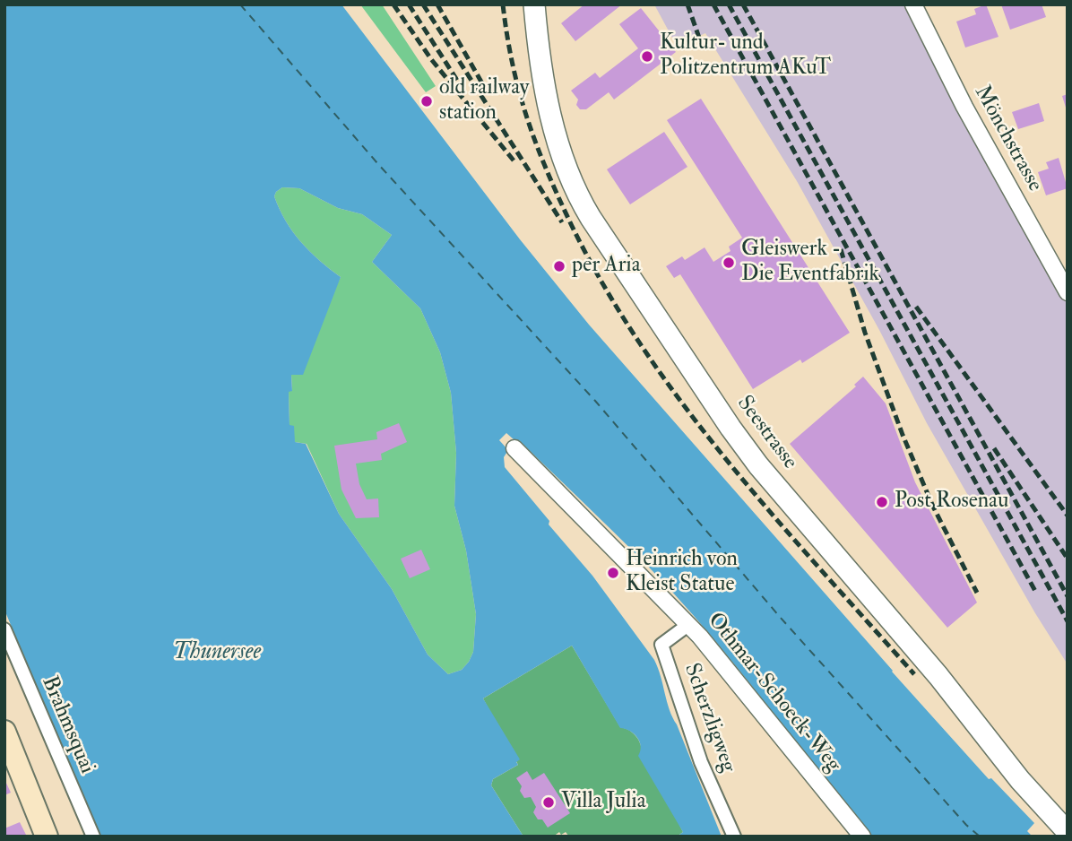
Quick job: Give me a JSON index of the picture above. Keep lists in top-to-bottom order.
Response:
{
  "streets": {
    "street": [
      "Mönchstrasse",
      "Seestrasse",
      "Othmar-Schoeck-Weg",
      "Scherzligweg",
      "Brahmsquai"
    ]
  },
  "crossings": [
    ["Othmar-Schoeck-Weg", "Scherzligweg"]
  ],
  "water": ["Thunersee"],
  "places": [
    "Kultur- und Politzentrum AKuT",
    "old railway station",
    "Gleiswerk - Die Eventfabrik",
    "per Aria",
    "Post Rosenau",
    "Heinrich von Kleist Statue",
    "Villa Julia"
  ]
}
